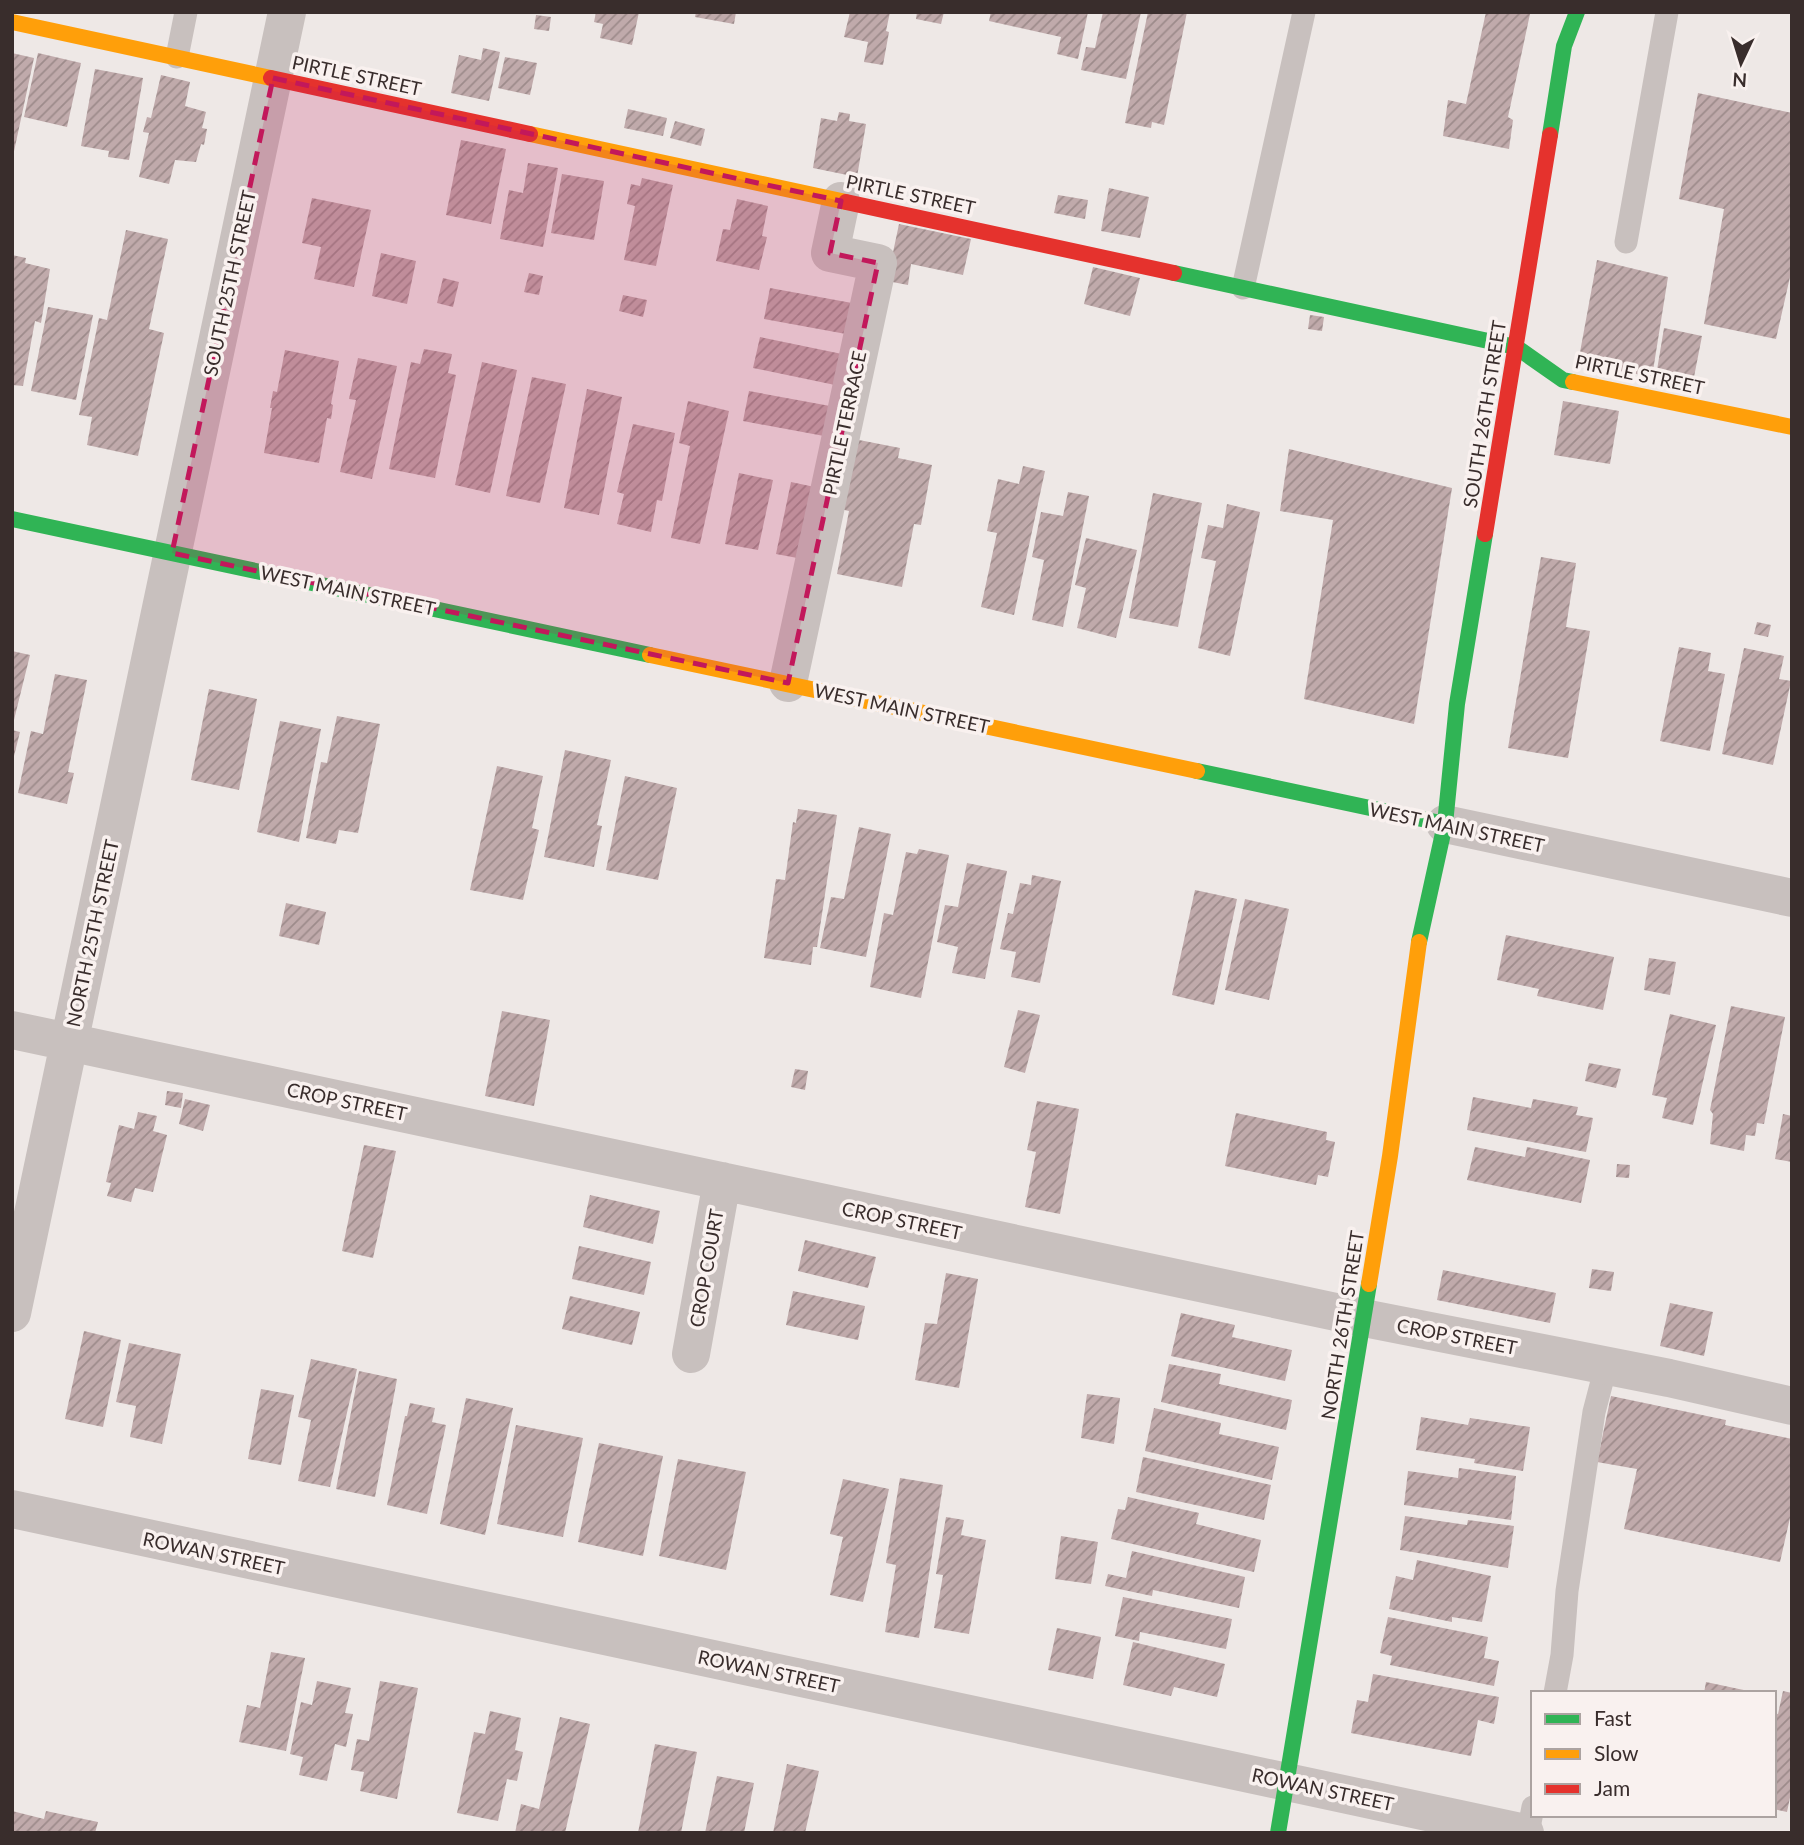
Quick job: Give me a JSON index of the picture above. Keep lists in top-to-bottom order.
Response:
{
  "streets": {
    "street": [
      "PIRTLE STREET",
      "SOUTH 25TH STREET",
      "SOUTH 26TH STREET",
      "PIRTLE TERRACE",
      "WEST MAIN STREET",
      "NORTH 25TH STREET",
      "CROP STREET",
      "CROP COURT",
      "NORTH 26TH STREET",
      "ROWAN STREET"
    ]
  },
  "crossings": [
    ["PIRTLE STREET", "SOUTH 25TH STREET"],
    ["PIRTLE STREET", "SOUTH 26TH STREET"],
    ["PIRTLE STREET", "PIRTLE TERRACE"],
    ["SOUTH 25TH STREET", "WEST MAIN STREET"],
    ["SOUTH 25TH STREET", "NORTH 25TH STREET"],
    ["SOUTH 26TH STREET", "WEST MAIN STREET"],
    ["SOUTH 26TH STREET", "NORTH 26TH STREET"],
    ["PIRTLE TERRACE", "WEST MAIN STREET"],
    ["WEST MAIN STREET", "NORTH 25TH STREET"],
    ["WEST MAIN STREET", "NORTH 26TH STREET"],
    ["NORTH 25TH STREET", "CROP STREET"],
    ["CROP STREET", "CROP COURT"],
    ["CROP STREET", "NORTH 26TH STREET"],
    ["NORTH 26TH STREET", "ROWAN STREET"]
  ],
  "legend": ["Fast", "Slow", "Jam"],
  "north": "bottom"
}
